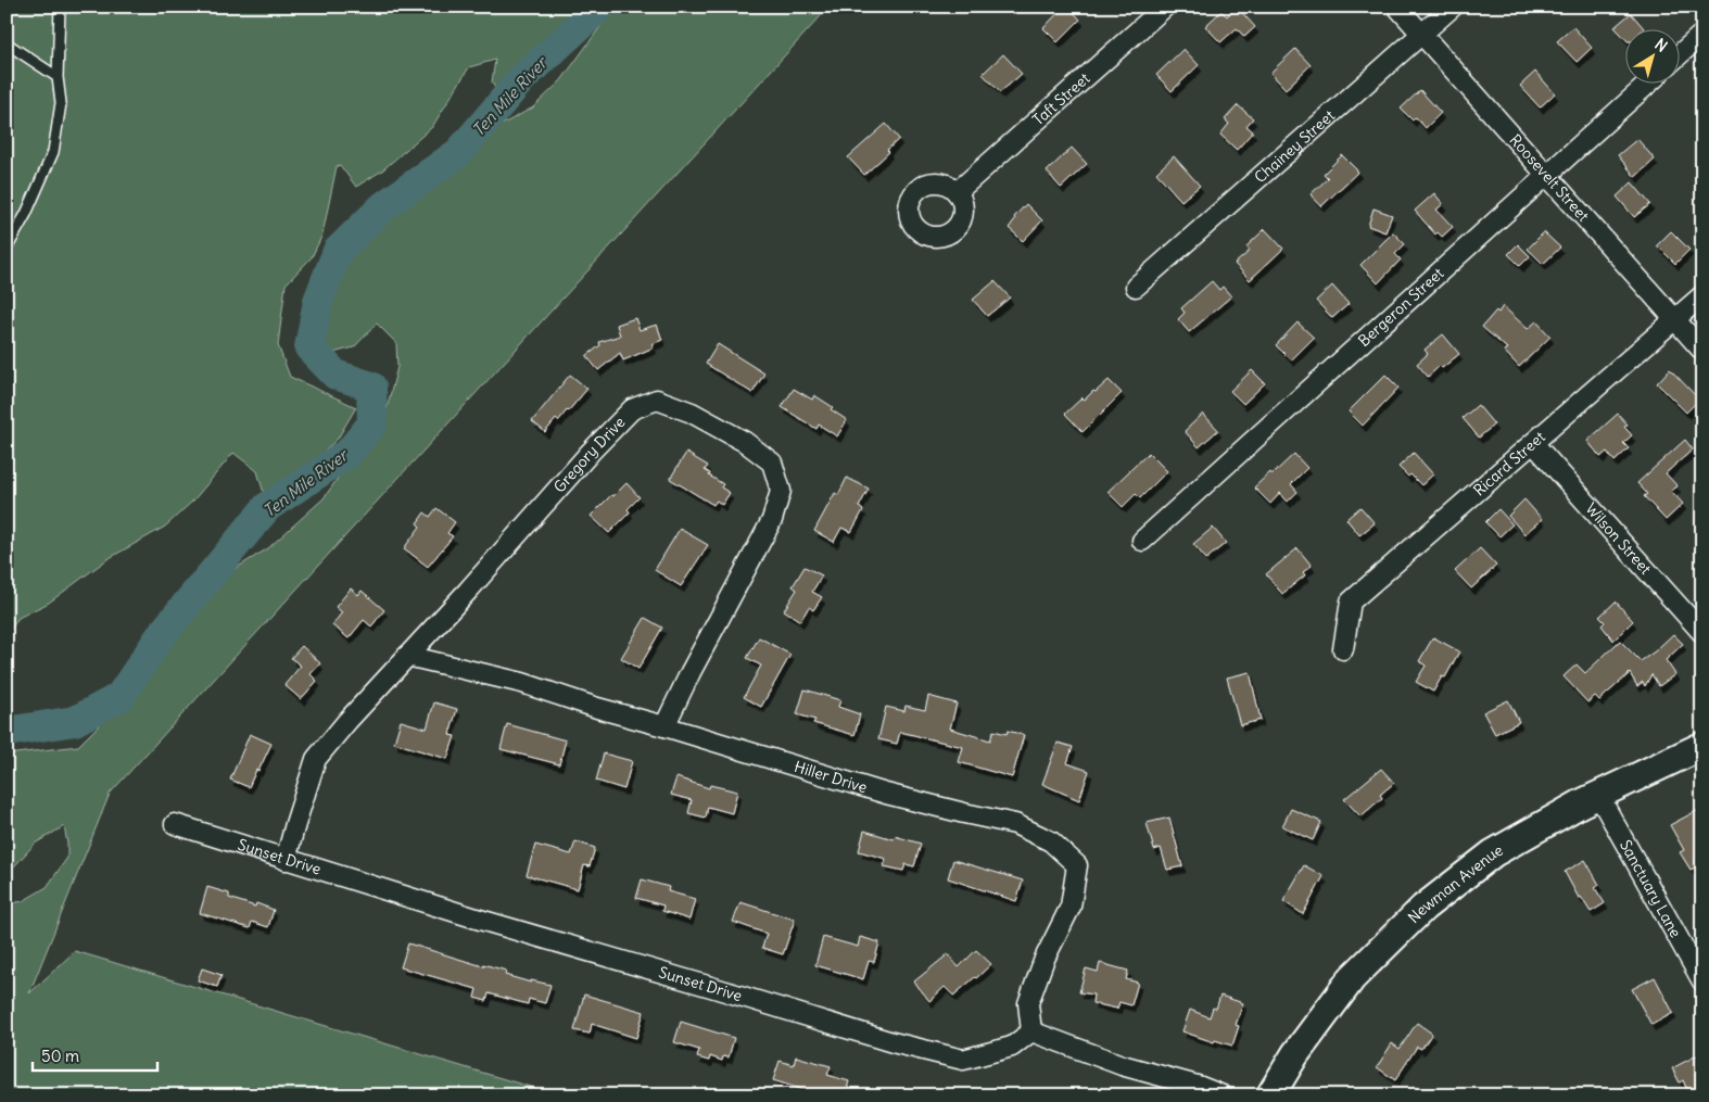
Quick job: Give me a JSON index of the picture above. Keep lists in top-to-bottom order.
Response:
{
  "streets": {
    "main road": ["Newman Avenue"],
    "street": [
      "Taft Street",
      "Chainey Street",
      "Roosevelt Street",
      "Bergeron Street",
      "Gregory Drive",
      "Ricard Street",
      "Wilson Street",
      "Hiller Drive",
      "Sunset Drive",
      "Sanctuary Lane"
    ]
  },
  "crossings": [
    ["Chainey Street", "Roosevelt Street"],
    ["Roosevelt Street", "Bergeron Street"],
    ["Roosevelt Street", "Ricard Street"],
    ["Gregory Drive", "Hiller Drive"],
    ["Gregory Drive", "Sunset Drive"],
    ["Ricard Street", "Wilson Street"],
    ["Hiller Drive", "Sunset Drive"],
    ["Newman Avenue", "Sanctuary Lane"]
  ],
  "water": ["Ten Mile River"],
  "scale_bar": "50 m",
  "north": "top right"
}
